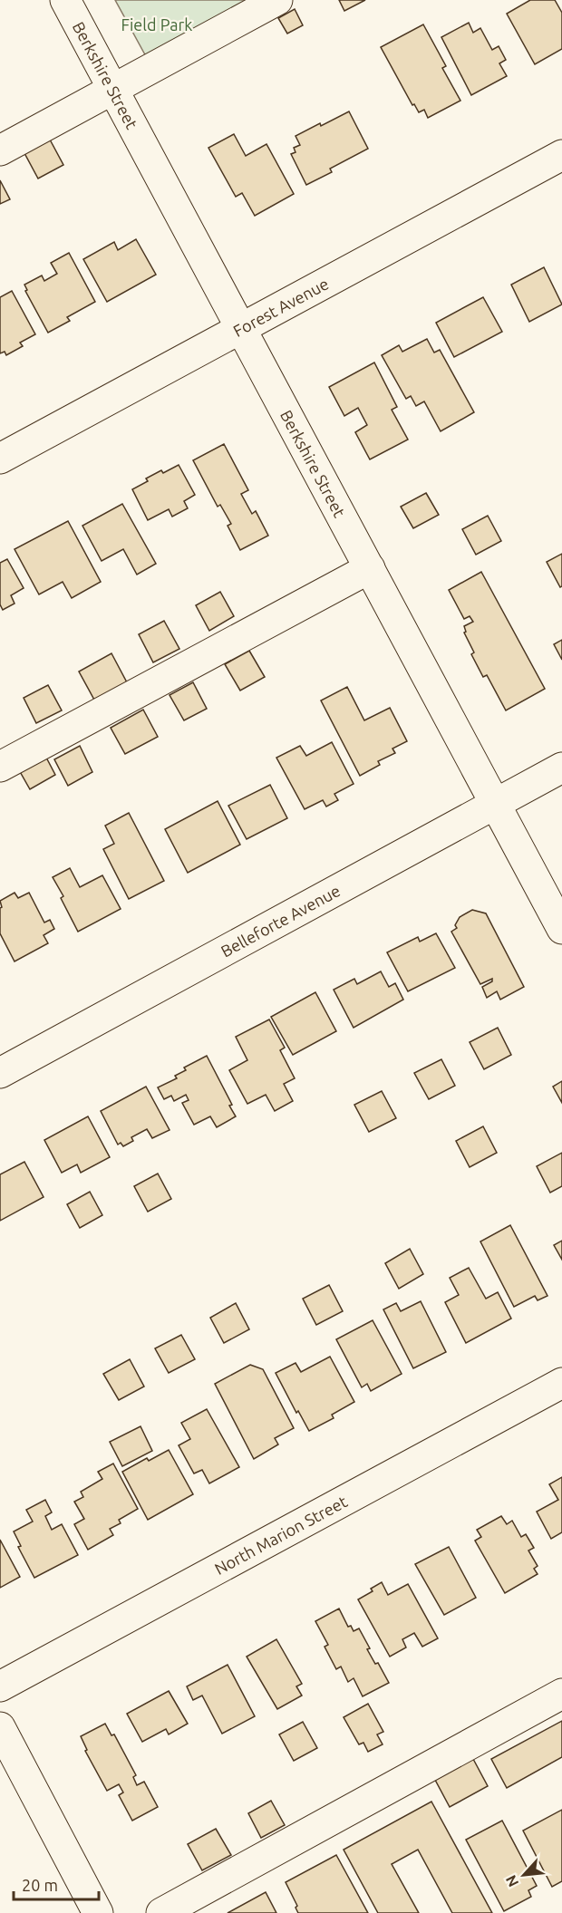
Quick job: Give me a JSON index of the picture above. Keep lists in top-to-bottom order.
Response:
{
  "streets": {
    "street": [
      "Berkshire Street",
      "Forest Avenue",
      "Belleforte Avenue",
      "North Marion Street"
    ]
  },
  "crossings": [
    ["Berkshire Street", "Forest Avenue"],
    ["Berkshire Street", "Belleforte Avenue"]
  ],
  "parks": ["Field Park"],
  "scale_bar": "20 m",
  "north": "bottom left"
}
